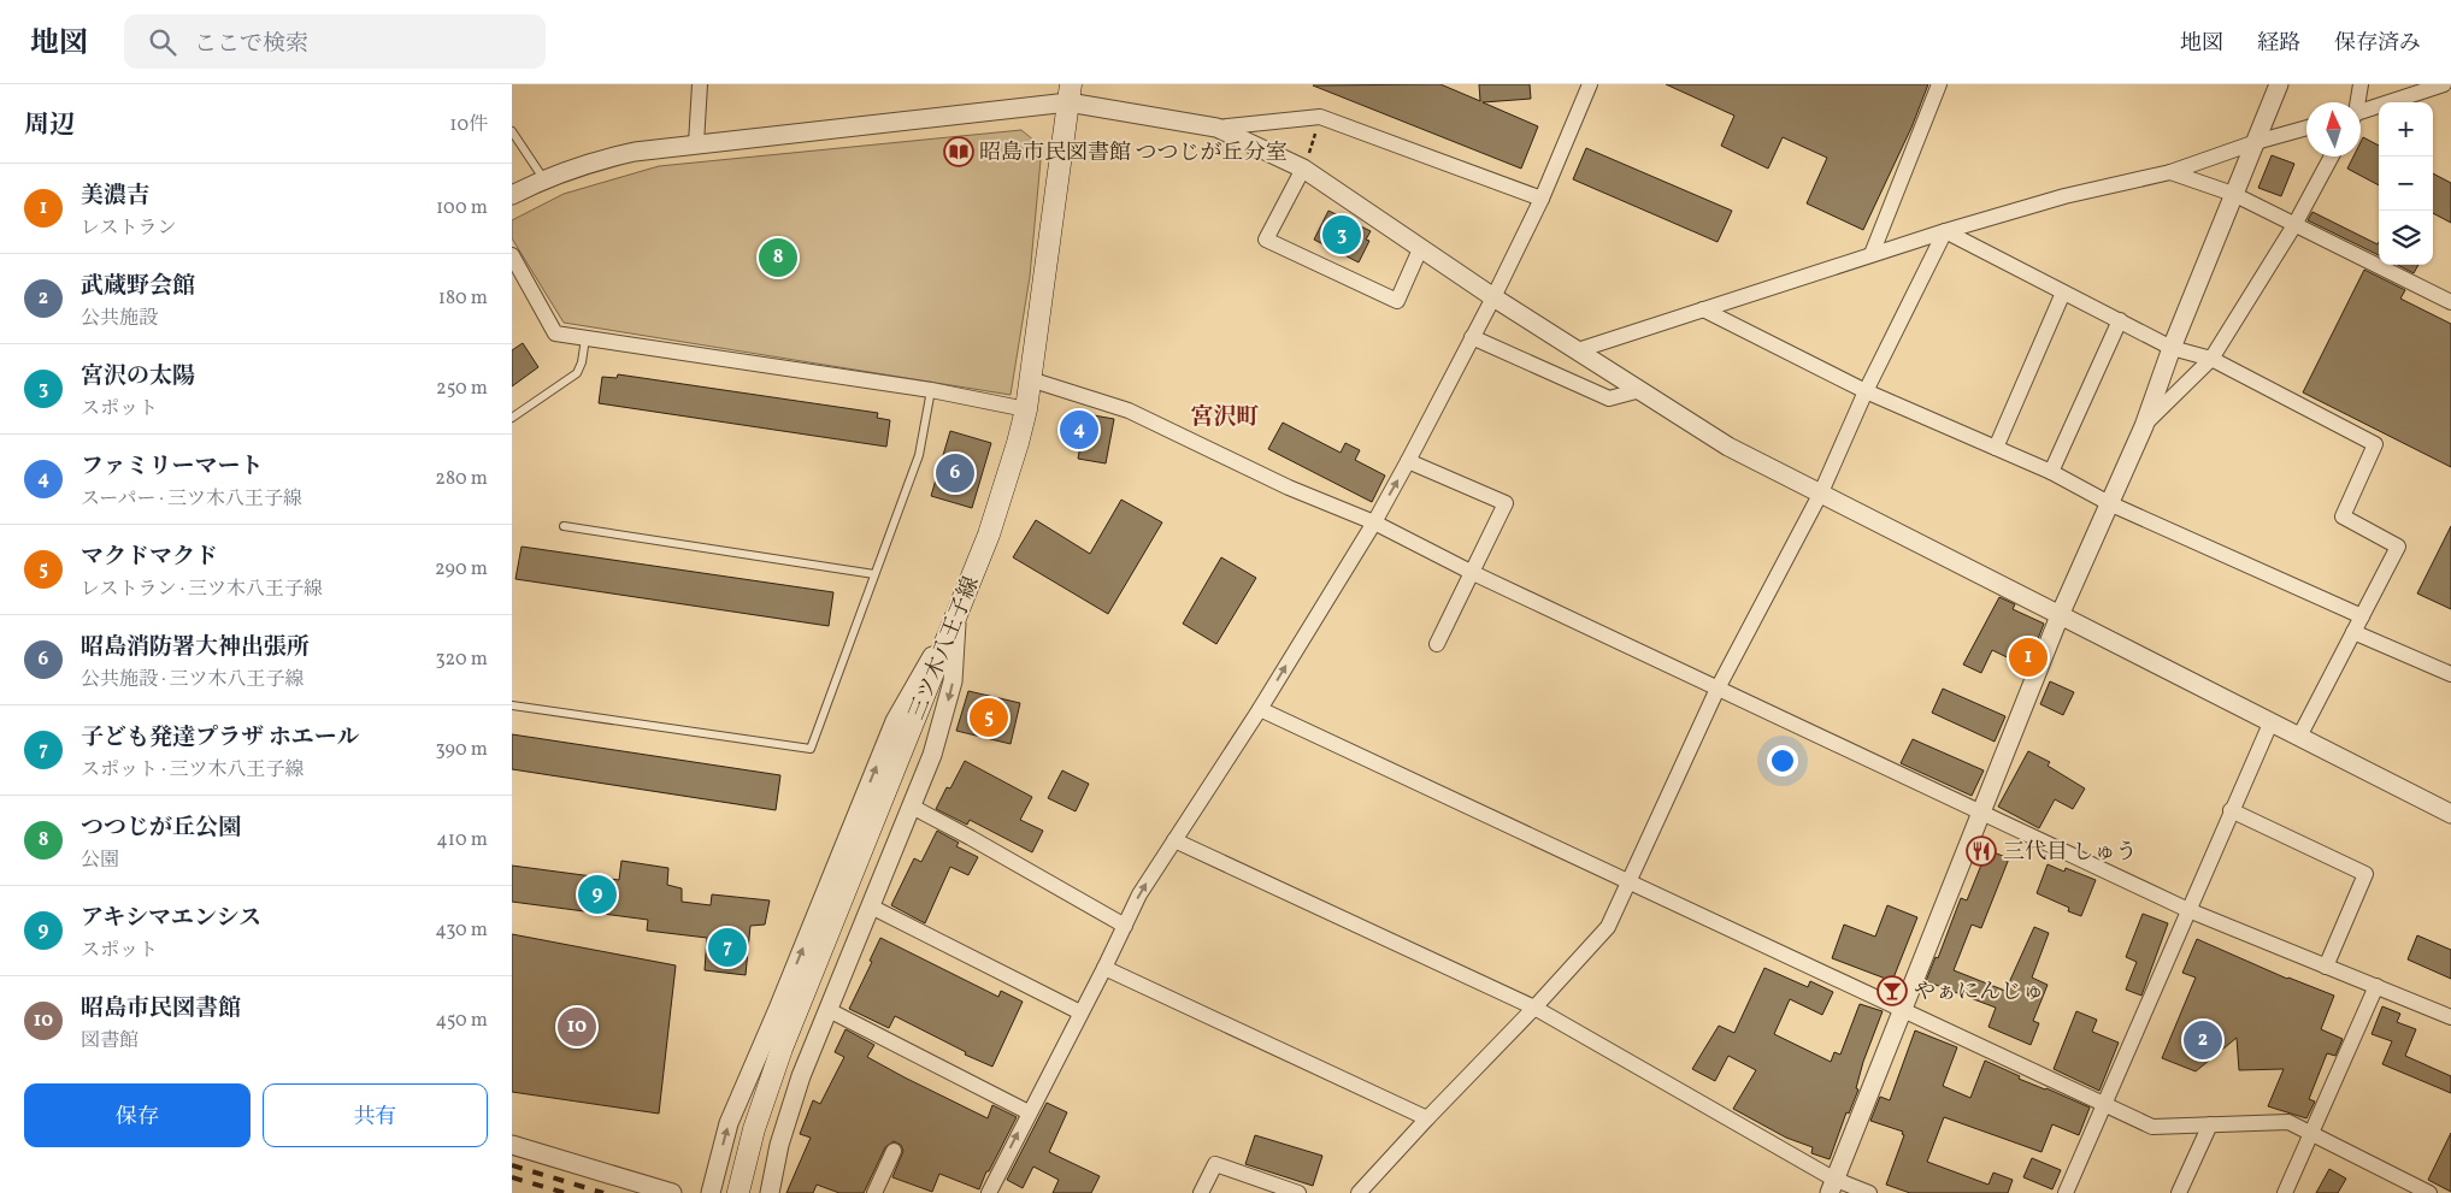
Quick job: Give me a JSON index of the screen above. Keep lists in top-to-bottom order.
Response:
{
  "streets": {
    "main road": ["三ツ木八王子線"]
  },
  "districts": ["宮沢町"],
  "places": {
    "library": ["昭島市民図書館 つつじが丘分室"],
    "restaurant": ["三代目 しゅう"],
    "bar": ["やぁにんじゅ"]
  },
  "north": "top",
  "page": {
    "header": "地図",
    "search": "ここで検索",
    "nav": ["地図", "経路", "保存済み"],
    "heading": ["周辺", "10件"],
    "map_buttons": ["+", "−"],
    "list": [
      {
        "mark": "1",
        "name": "美濃吉",
        "note": "レストラン",
        "value": "100 m"
      },
      {
        "mark": "2",
        "name": "武蔵野会館",
        "note": "公共施設",
        "value": "180 m"
      },
      {
        "mark": "3",
        "name": "宮沢の太陽",
        "note": "スポット",
        "value": "250 m"
      },
      {
        "mark": "4",
        "name": "ファミリーマート",
        "note": "スーパー · 三ツ木八王子線",
        "value": "280 m"
      },
      {
        "mark": "5",
        "name": "マクドマクド",
        "note": "レストラン · 三ツ木八王子線",
        "value": "290 m"
      },
      {
        "mark": "6",
        "name": "昭島消防署大神出張所",
        "note": "公共施設 · 三ツ木八王子線",
        "value": "320 m"
      },
      {
        "mark": "7",
        "name": "子ども発達プラザ ホエール",
        "note": "スポット · 三ツ木八王子線",
        "value": "390 m"
      },
      {
        "mark": "8",
        "name": "つつじが丘公園",
        "note": "公園",
        "value": "410 m"
      },
      {
        "mark": "9",
        "name": "アキシマエンシス",
        "note": "スポット",
        "value": "430 m"
      },
      {
        "mark": "10",
        "name": "昭島市民図書館",
        "note": "図書館",
        "value": "450 m"
      }
    ],
    "pins": [
      "3",
      "8",
      "4",
      "6",
      "1",
      "5",
      "9",
      "7",
      "10",
      "2"
    ],
    "buttons": ["保存", "共有"]
  }
}
